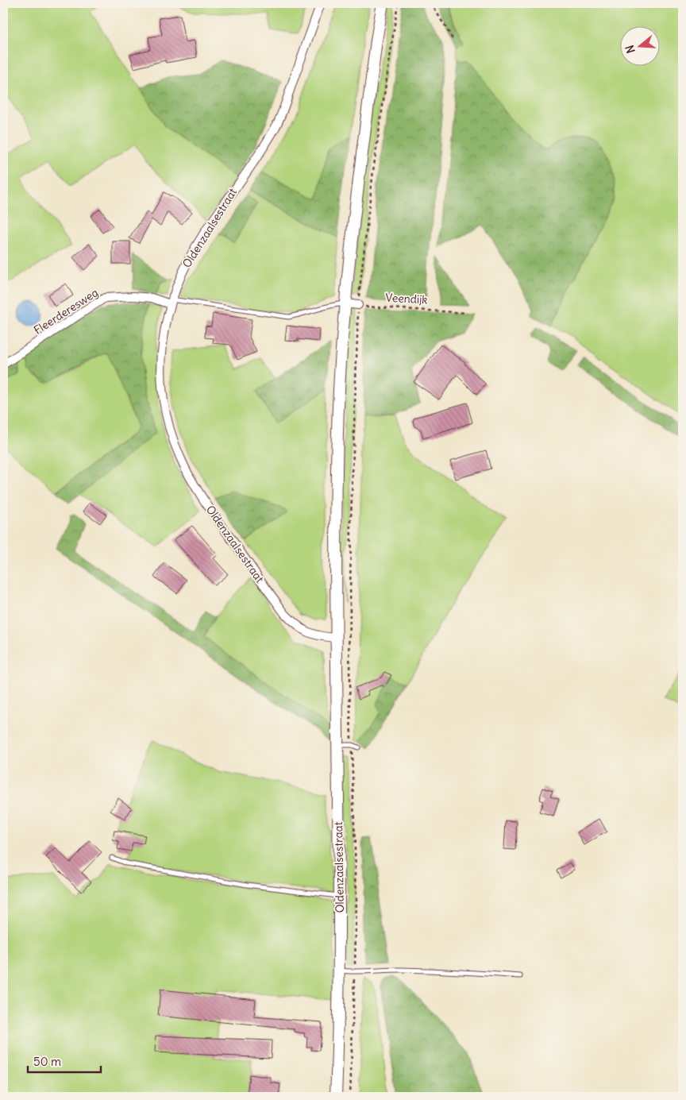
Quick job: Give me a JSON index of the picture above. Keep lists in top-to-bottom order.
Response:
{
  "streets": {
    "main road": ["Oldenzaalsestraat"],
    "street": ["Fleerderesweg"],
    "path": ["Veendijk"]
  },
  "crossings": [
    ["Oldenzaalsestraat", "Fleerderesweg"]
  ],
  "scale_bar": "50 m",
  "north": "left"
}
